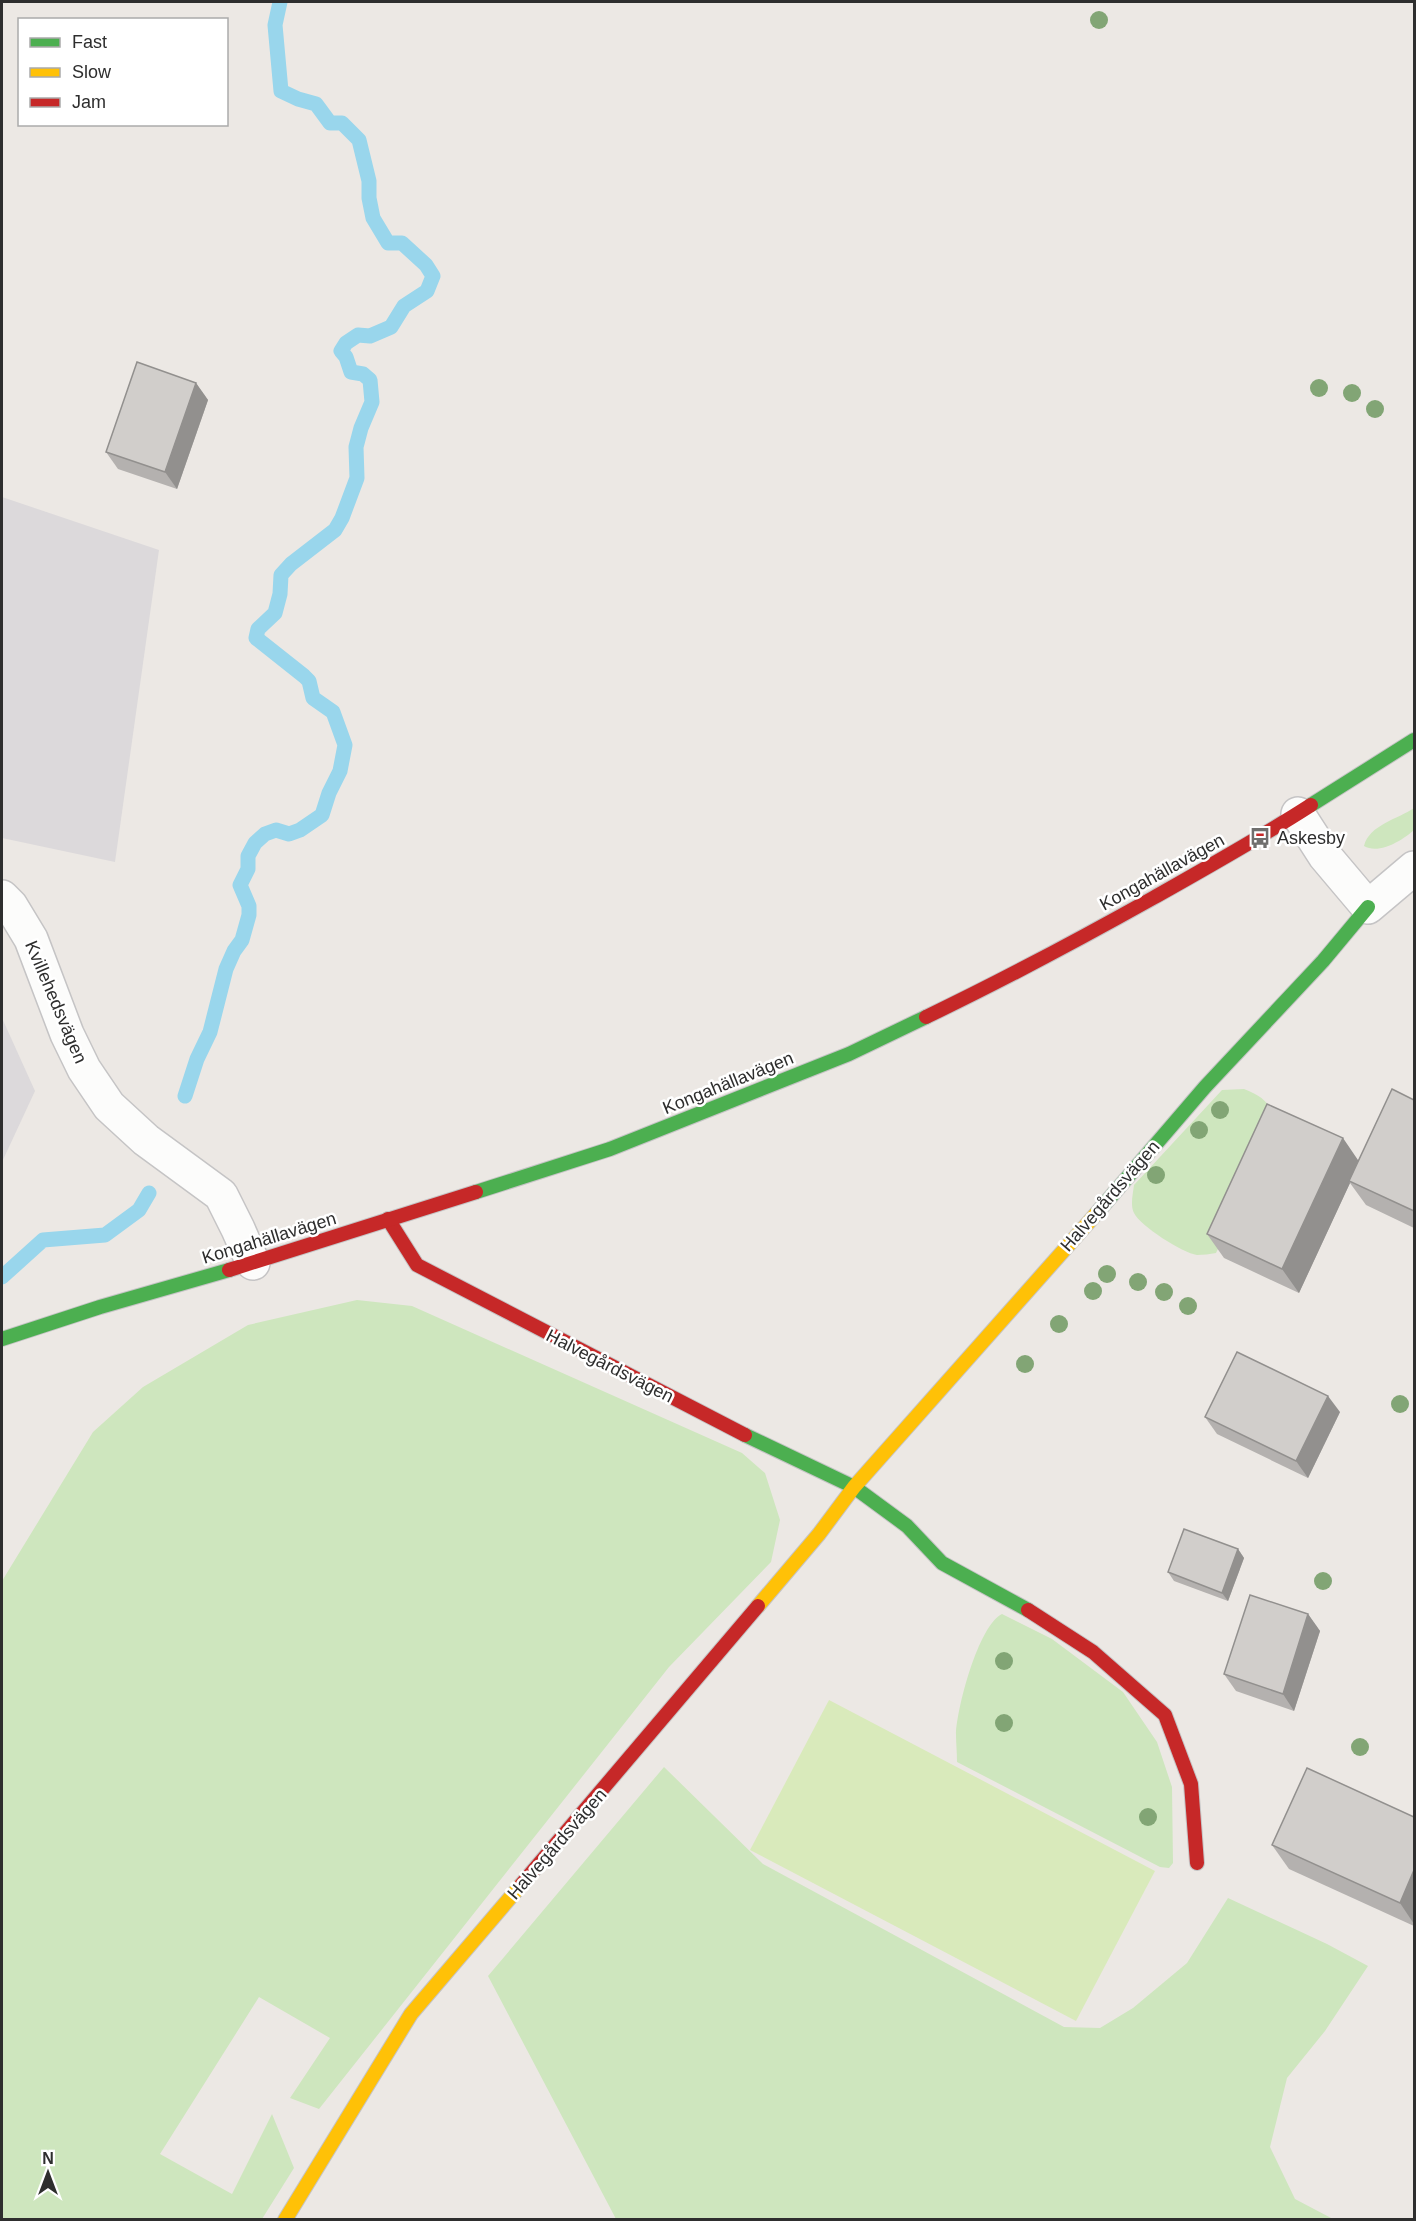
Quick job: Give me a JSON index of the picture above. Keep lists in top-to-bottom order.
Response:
{
  "streets": {
    "street": ["Kongahällavägen", "Kvillehedsvägen", "Halvegårdsvägen"]
  },
  "crossings": [
    ["Kongahällavägen", "Kvillehedsvägen"],
    ["Kongahällavägen", "Halvegårdsvägen"]
  ],
  "places": {
    "bus stop": ["Askesby"]
  },
  "legend": ["Fast", "Slow", "Jam"],
  "north": "top"
}
